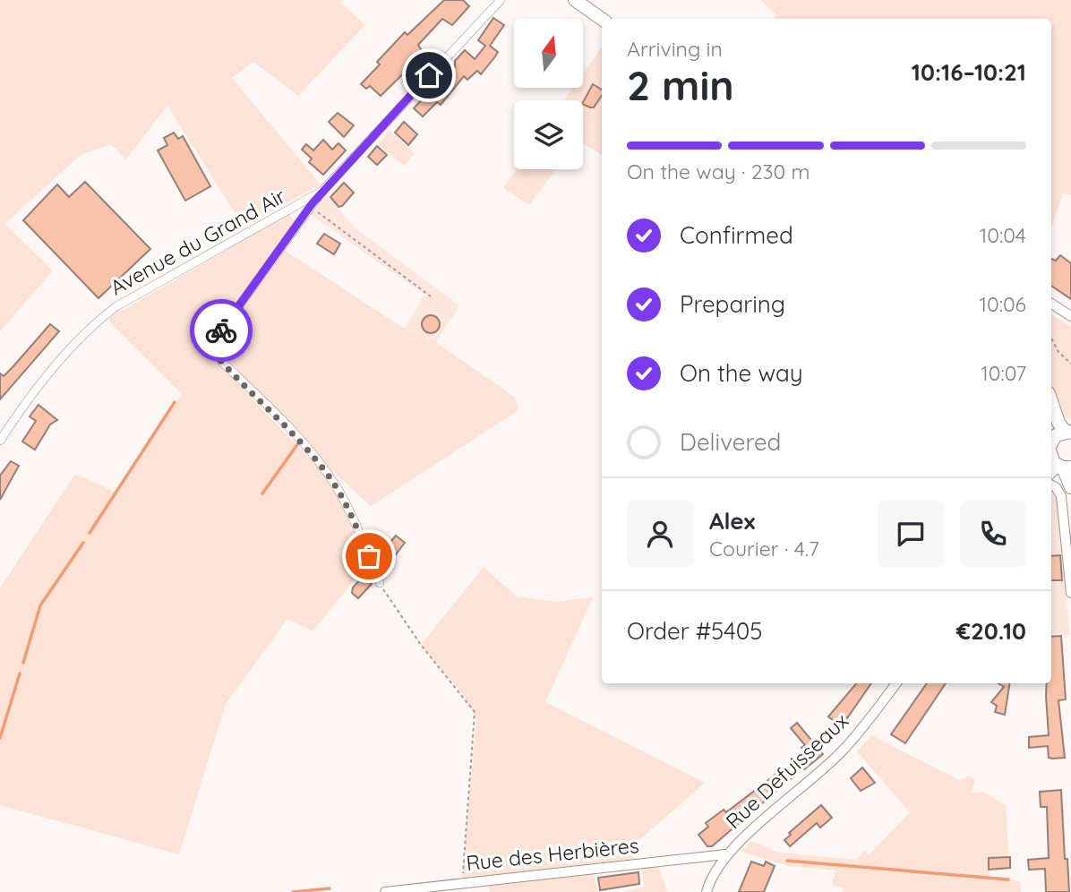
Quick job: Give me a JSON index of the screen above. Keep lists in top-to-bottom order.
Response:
{
  "streets": {
    "street": ["Avenue du Grand Air", "Rue Defuisseaux", "Rue des Herbières"]
  },
  "crossings": [
    ["Rue Defuisseaux", "Rue des Herbières"]
  ],
  "north": "top",
  "page": {
    "heading": ["2 min", "Arriving in", "10:16–10:21"],
    "panel": [
      "Alex",
      "Courier · 4.7",
      "Order #5405",
      "€20.10"
    ],
    "bar": "On the way · 230 m",
    "list": [
      ["Confirmed", "10:04"],
      ["Preparing", "10:06"],
      ["On the way", "10:07"],
      "Delivered"
    ]
  }
}
